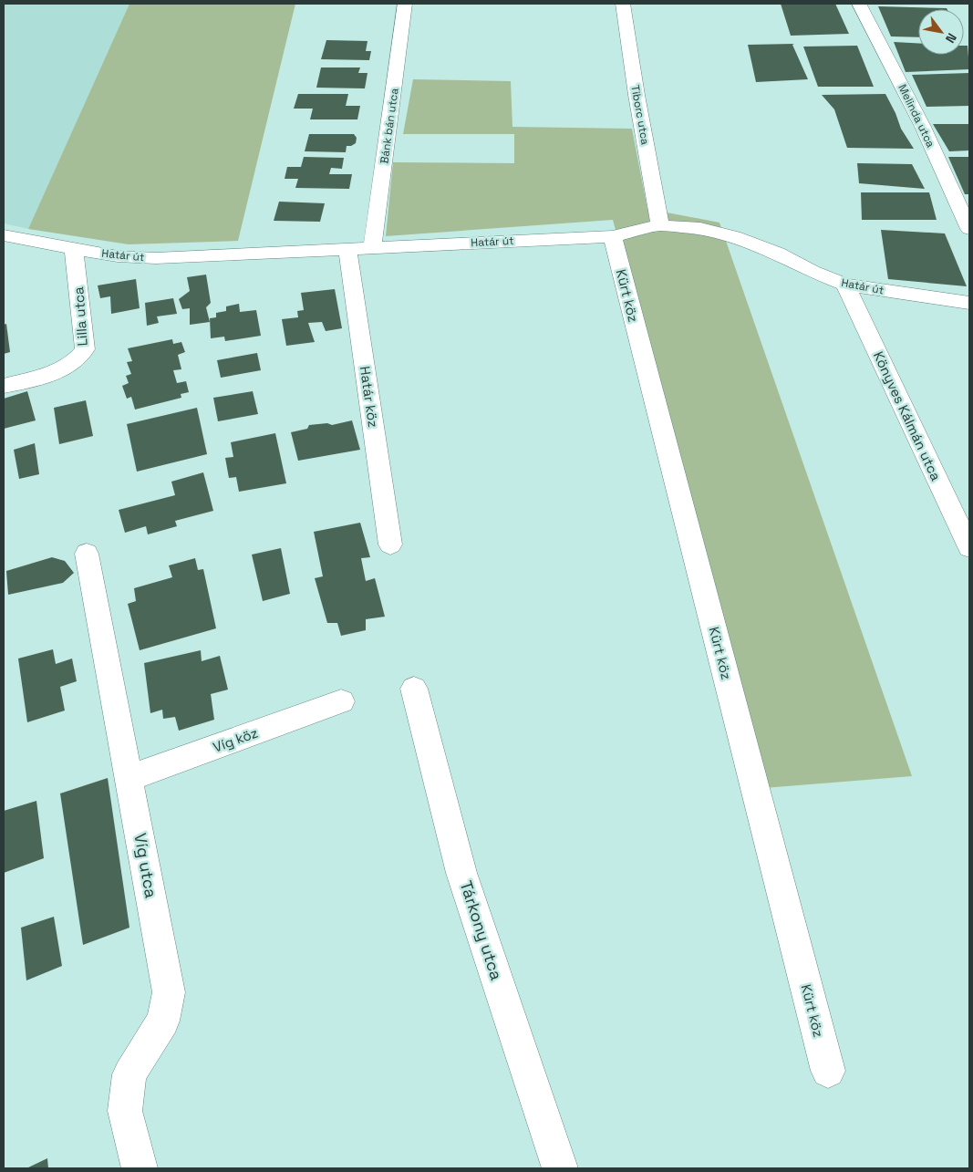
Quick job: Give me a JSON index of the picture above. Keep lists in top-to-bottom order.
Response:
{
  "streets": {
    "street": [
      "Tiborc utca",
      "Melinda utca",
      "Bánk bán utca",
      "Határ út",
      "Kürt köz",
      "Lilla utca",
      "Határ köz",
      "Könyves Kálmán utca",
      "Víg köz",
      "Víg utca",
      "Tárkony utca"
    ]
  },
  "crossings": [
    ["Tiborc utca", "Határ út"],
    ["Bánk bán utca", "Határ út"],
    ["Határ út", "Kürt köz"],
    ["Határ út", "Lilla utca"],
    ["Határ út", "Határ köz"],
    ["Határ út", "Könyves Kálmán utca"],
    ["Víg köz", "Víg utca"]
  ],
  "north": "bottom right"
}
